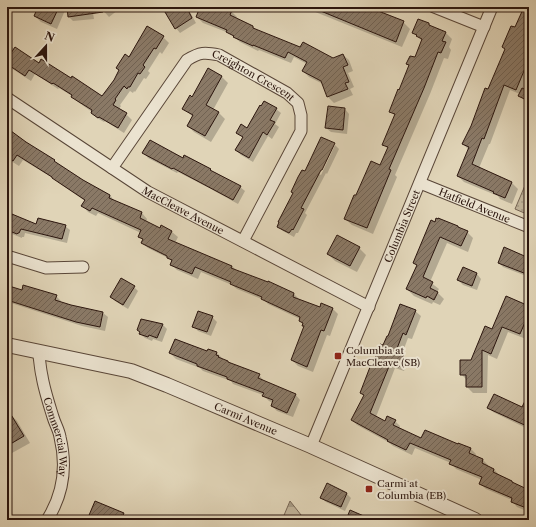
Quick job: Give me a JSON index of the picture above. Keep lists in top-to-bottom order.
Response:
{
  "streets": {
    "street": [
      "Creighton Crescent",
      "Hatfield Avenue",
      "MacCleave Avenue",
      "Columbia Street",
      "Carmi Avenue",
      "Commercial Way"
    ]
  },
  "crossings": [
    ["Creighton Crescent", "MacCleave Avenue"],
    ["Hatfield Avenue", "Columbia Street"],
    ["MacCleave Avenue", "Columbia Street"],
    ["Columbia Street", "Carmi Avenue"],
    ["Carmi Avenue", "Commercial Way"]
  ],
  "places": {
    "transit": ["Columbia at MacCleave (SB)", "Carmi at Columbia (EB)"]
  },
  "north": "top"
}
